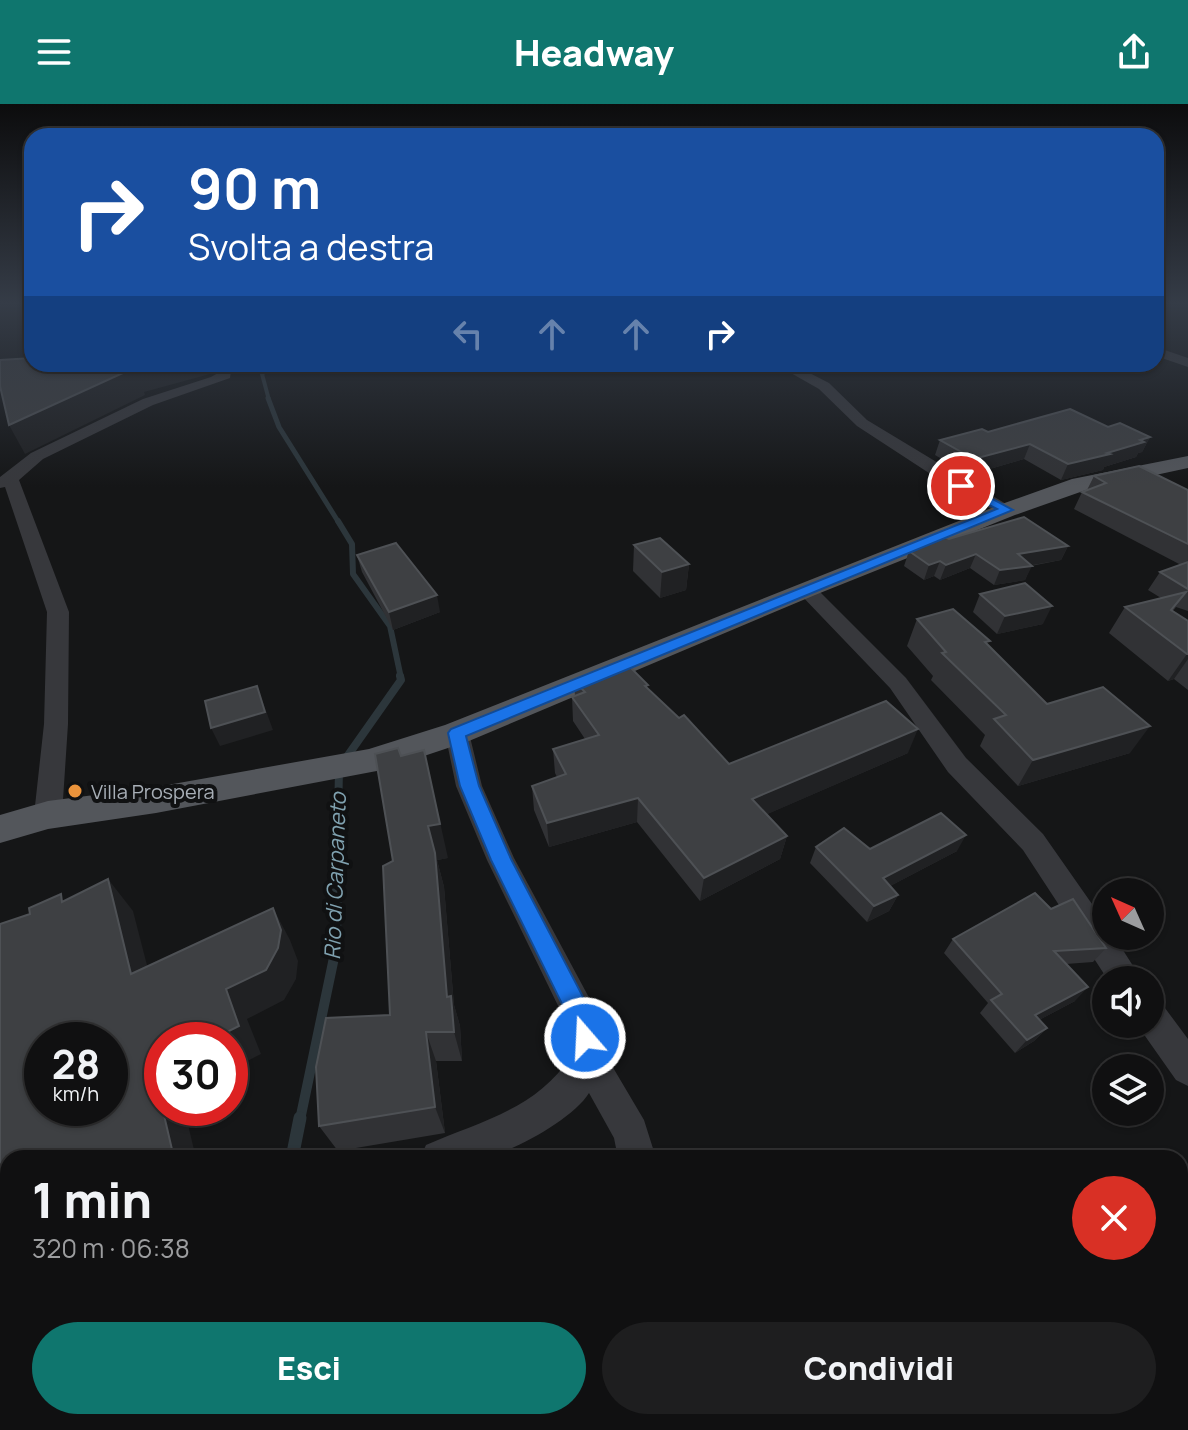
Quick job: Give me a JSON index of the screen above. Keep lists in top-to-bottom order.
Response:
{
  "water": ["Rio di Carpaneto"],
  "places": ["Villa Prospera"],
  "north": "top left",
  "page": {
    "header": "Headway",
    "turn": ["90 m", "Svolta a destra"],
    "speed": "28 km/h",
    "limit": "30",
    "heading": ["1 min", "320 m · 06:38"],
    "buttons": ["Esci", "Condividi"]
  }
}
